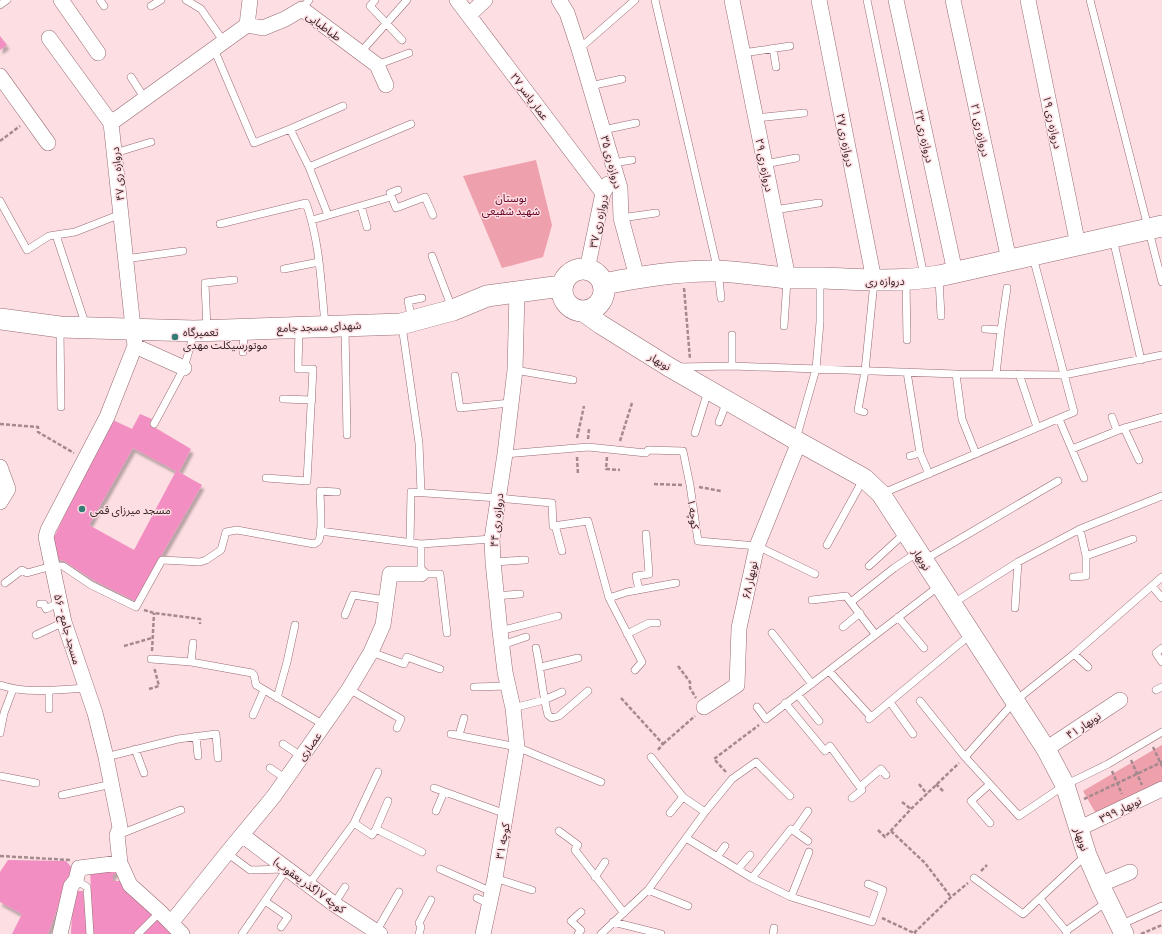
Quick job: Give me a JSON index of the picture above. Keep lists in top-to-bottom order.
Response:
{
  "streets": {
    "main road": ["دروازه ری", "شهدای مسجد جامع"],
    "street": [
      "طباطبایی",
      "عمار یاسر ۲۷",
      "دروازه ری ۱۹",
      "دروازه ری ۲۱",
      "دروازه ری ۲۳",
      "دروازه ری ۲۷",
      "دروازه ری ۳۵",
      "دروازه ری ۲۹",
      "دروازه ری ۴۷",
      "دروازه ری ۳۷",
      "نوبهار",
      "دروازه ری ۴۴",
      "نوبهار ۶۸",
      "۵۶ - مسجد جامع",
      "نوبهار ۴۱",
      "عصاری",
      "نوبهار ۳۹۹",
      "کوچه ۳۱",
      "کوچه ۷ (گذر یعقوب)"
    ],
    "lane": ["کوچه ۱"]
  },
  "crossings": [
    ["عمار یاسر ۲۷", "دروازه ری ۳۷"],
    ["دروازه ری ۱۹", "دروازه ری"],
    ["دروازه ری ۲۱", "دروازه ری"],
    ["دروازه ری ۲۳", "دروازه ری"],
    ["دروازه ری ۲۷", "دروازه ری"],
    ["دروازه ری ۳۵", "دروازه ری ۳۷"],
    ["دروازه ری ۳۵", "دروازه ری"],
    ["دروازه ری ۲۹", "دروازه ری"],
    ["دروازه ری ۴۷", "شهدای مسجد جامع"],
    ["دروازه ری ۴۷", "۵۶ - مسجد جامع"],
    ["دروازه ری ۳۷", "دروازه ری"],
    ["دروازه ری ۳۷", "شهدای مسجد جامع"],
    ["دروازه ری ۳۷", "نوبهار"],
    ["دروازه ری", "شهدای مسجد جامع"],
    ["دروازه ری", "نوبهار"],
    ["شهدای مسجد جامع", "نوبهار"],
    ["شهدای مسجد جامع", "دروازه ری ۴۴"],
    ["شهدای مسجد جامع", "۵۶ - مسجد جامع"],
    ["نوبهار", "نوبهار ۶۸"],
    ["نوبهار", "نوبهار ۴۱"],
    ["نوبهار", "نوبهار ۳۹۹"],
    ["کوچه ۱", "نوبهار ۶۸"],
    ["دروازه ری ۴۴", "کوچه ۳۱"],
    ["۵۶ - مسجد جامع", "عصاری"],
    ["عصاری", "کوچه ۷ (گذر یعقوب)"]
  ],
  "parks": ["بوستان شهید شفیعی"],
  "places": ["تعمیرگاه موتورسیکلت مهدی", "مسجد میرزای قمی"]
}
